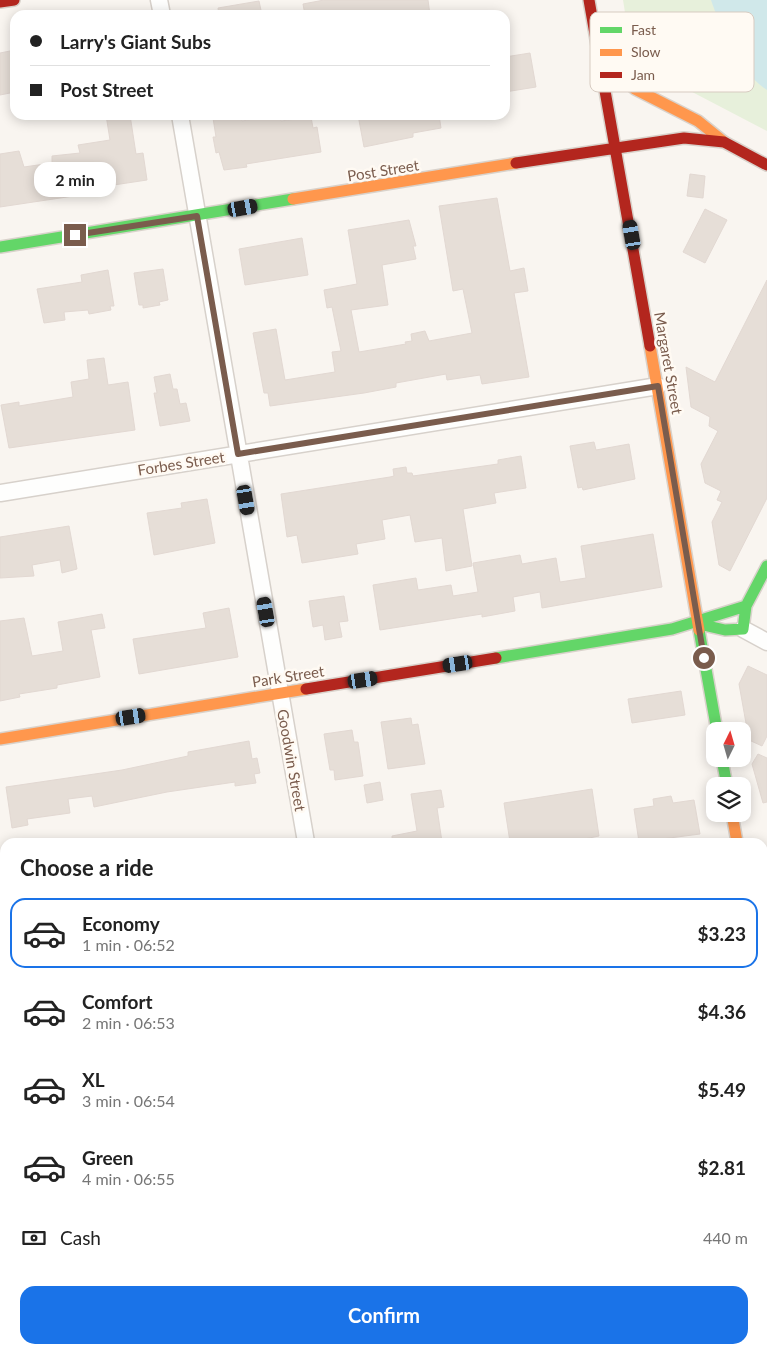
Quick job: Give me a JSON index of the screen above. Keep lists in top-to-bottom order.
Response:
{
  "streets": {
    "street": [
      "Post Street",
      "Margaret Street",
      "Forbes Street",
      "Park Street",
      "Goodwin Street"
    ]
  },
  "crossings": [
    ["Post Street", "Margaret Street"],
    ["Post Street", "Goodwin Street"],
    ["Margaret Street", "Forbes Street"],
    ["Margaret Street", "Park Street"],
    ["Forbes Street", "Goodwin Street"],
    ["Park Street", "Goodwin Street"]
  ],
  "legend": ["Fast", "Slow", "Jam"],
  "north": "top",
  "page": {
    "banner": ["Larry's Giant Subs", "Post Street"],
    "bubble": "2 min",
    "heading": "Choose a ride",
    "list": [
      {
        "name": "Economy",
        "note": "1 min · 06:52",
        "value": "$3.23"
      },
      {
        "name": "Comfort",
        "note": "2 min · 06:53",
        "value": "$4.36"
      },
      {
        "name": "XL",
        "note": "3 min · 06:54",
        "value": "$5.49"
      },
      {
        "name": "Green",
        "note": "4 min · 06:55",
        "value": "$2.81"
      }
    ],
    "pay": ["Cash", "440 m"],
    "buttons": "Confirm"
  }
}
